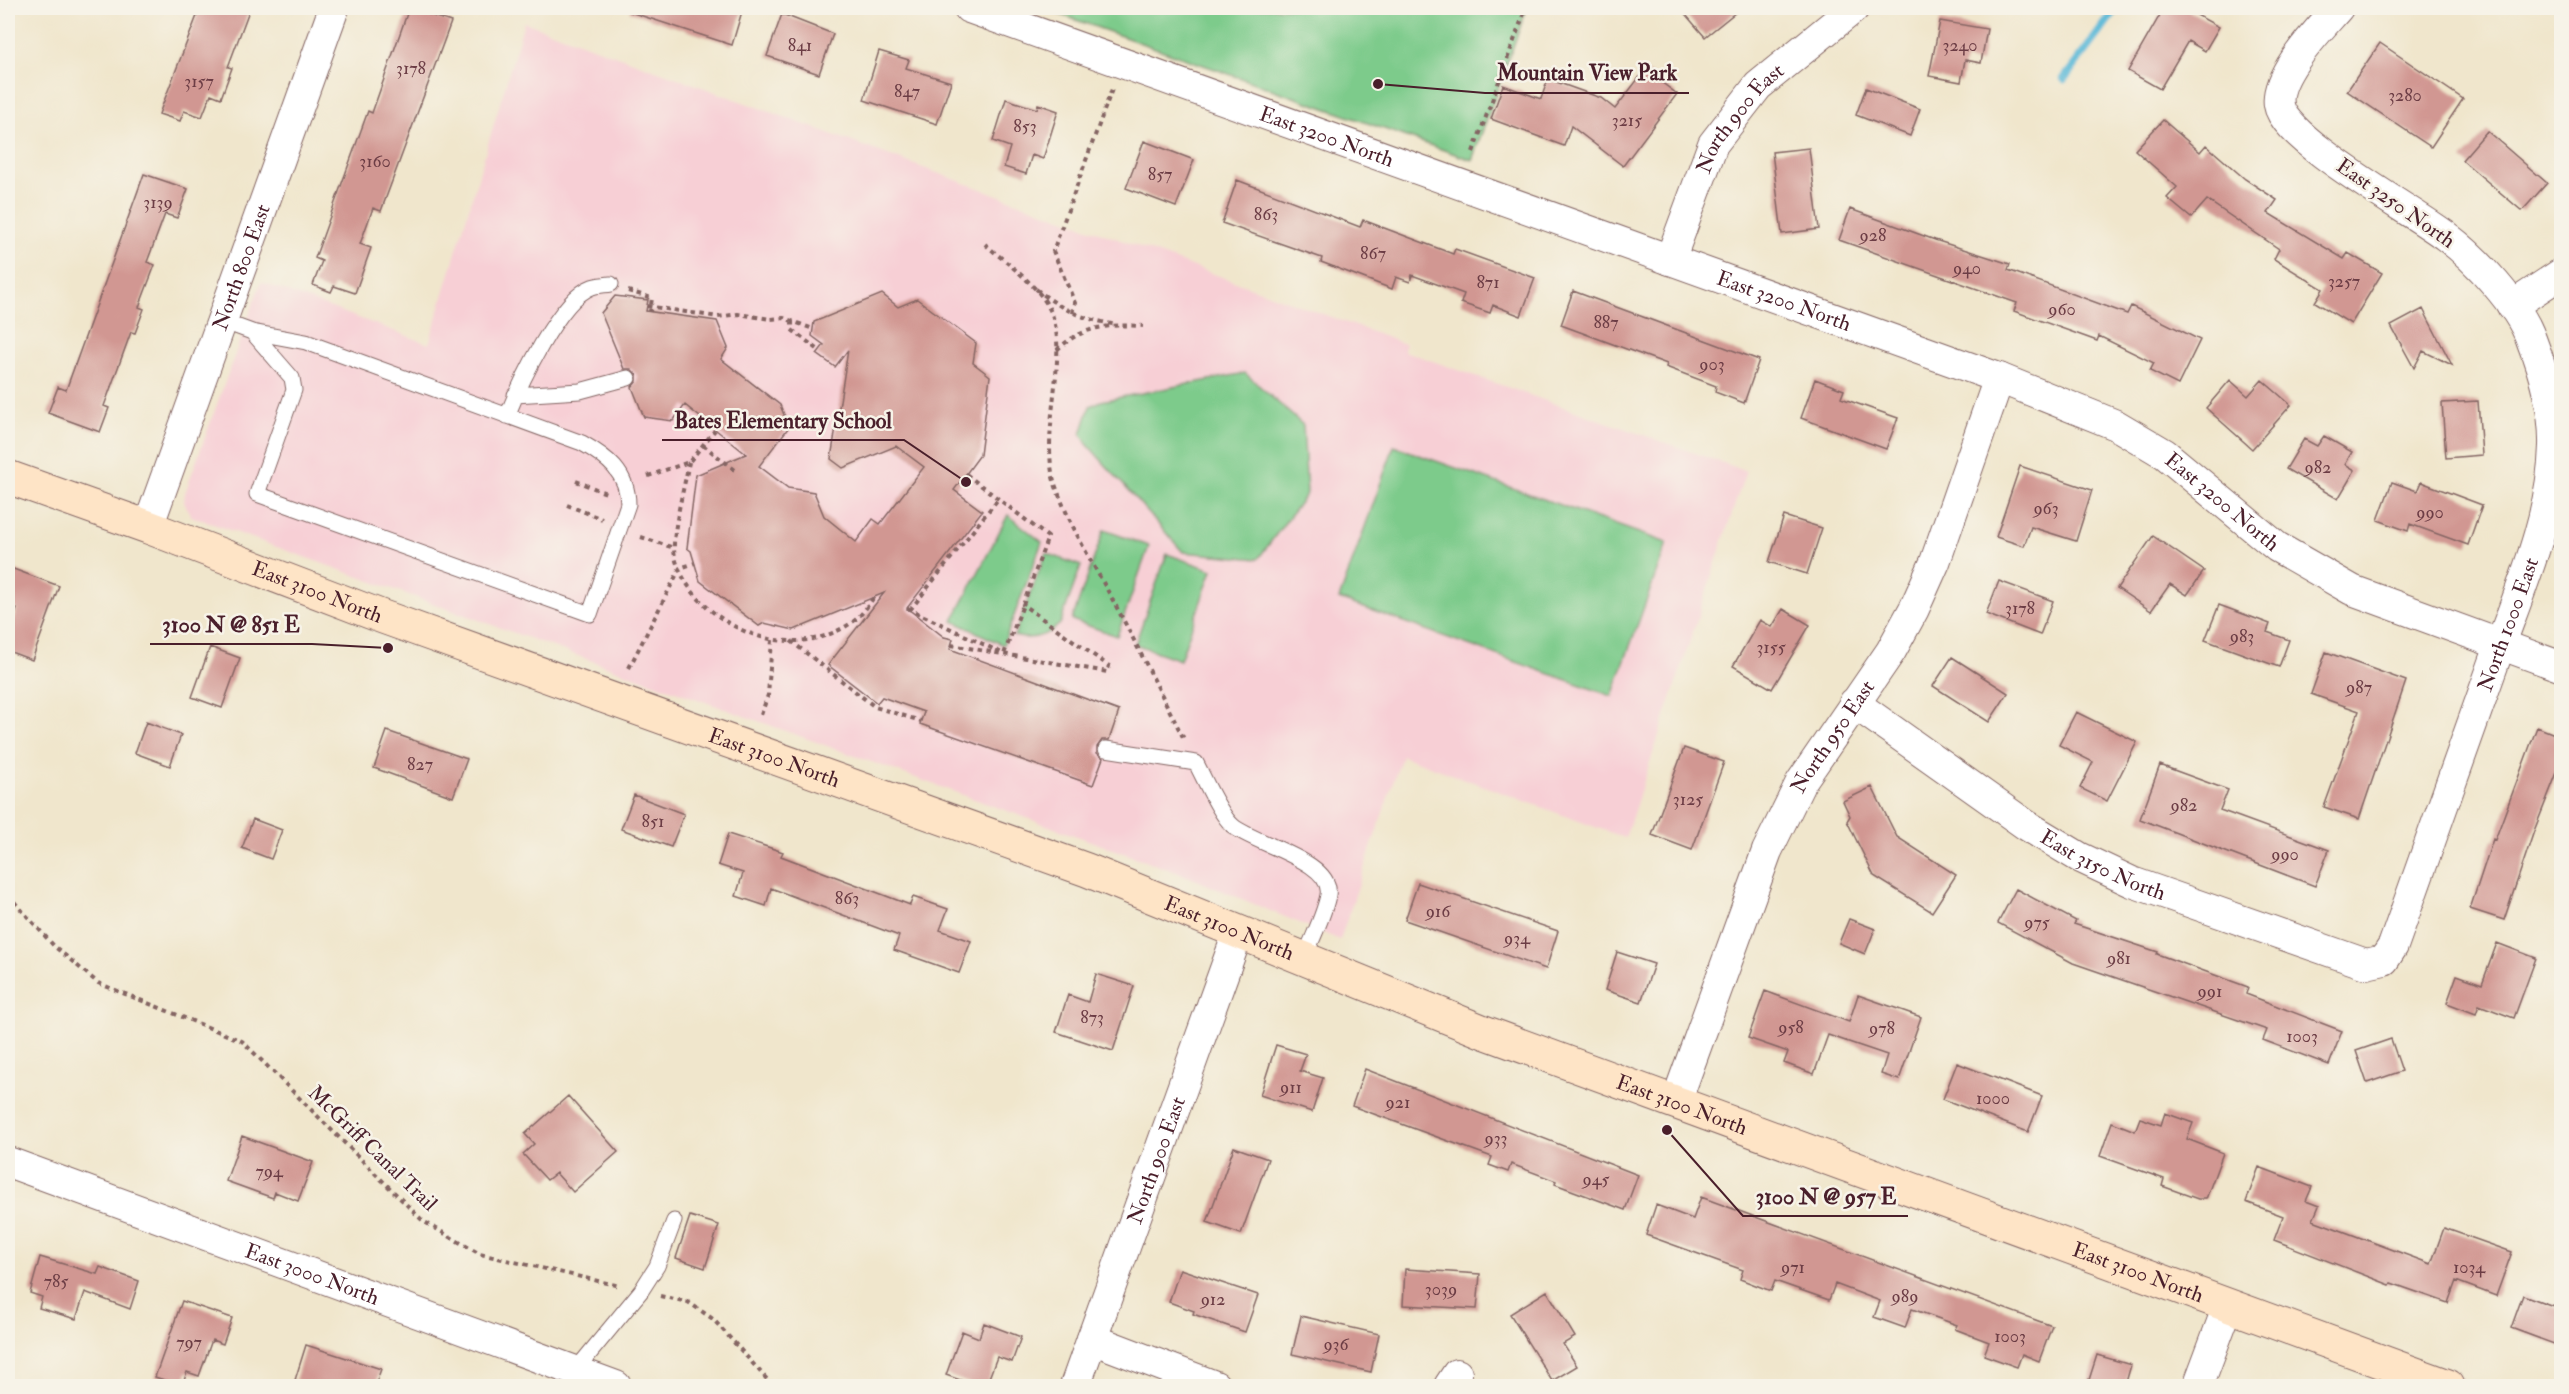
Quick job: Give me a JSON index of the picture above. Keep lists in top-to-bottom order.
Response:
{
  "streets": {
    "main road": ["East 3100 North"],
    "street": [
      "North 900 East",
      "East 3200 North",
      "East 3250 North",
      "North 800 East",
      "North 1000 East",
      "North 950 East",
      "East 3150 North",
      "East 3000 North"
    ],
    "path": ["McGriff Canal Trail"]
  },
  "crossings": [
    ["North 900 East", "East 3200 North"],
    ["North 900 East", "East 3100 North"],
    ["East 3200 North", "North 1000 East"],
    ["East 3200 North", "North 950 East"],
    ["East 3250 North", "North 1000 East"],
    ["North 800 East", "East 3100 North"],
    ["East 3100 North", "North 950 East"],
    ["North 1000 East", "East 3150 North"],
    ["North 950 East", "East 3150 North"]
  ],
  "places": [
    "Mountain View Park",
    "Bates Elementary School",
    "3100 N @ 851 E",
    "3100 N @ 957 E"
  ],
  "house_numbers": [
    "841",
    "3240",
    "3178",
    "3157",
    "847",
    "3280",
    "3215",
    "853",
    "3160",
    "857",
    "3139",
    "863",
    "928",
    "867",
    "940",
    "3257",
    "871",
    "960",
    "887",
    "903",
    "982",
    "963",
    "990",
    "3178",
    "983",
    "3155",
    "987",
    "827",
    "3125",
    "982",
    "851",
    "990",
    "863",
    "916",
    "975",
    "934",
    "981",
    "991",
    "873",
    "958",
    "978",
    "1003",
    "911",
    "1000",
    "921",
    "933",
    "794",
    "945",
    "971",
    "1034",
    "785",
    "3039",
    "989",
    "912",
    "1003",
    "797",
    "936"
  ]
}
